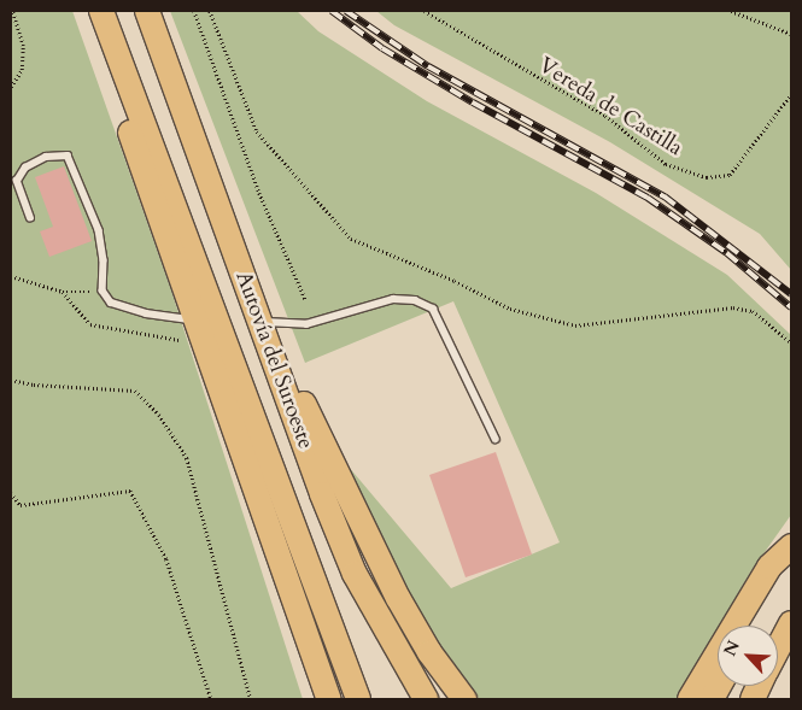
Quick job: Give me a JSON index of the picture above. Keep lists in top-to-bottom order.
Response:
{
  "streets": {
    "highway": ["Autovía del Suroeste"],
    "path": ["Vereda de Castilla"]
  },
  "north": "top left"
}
